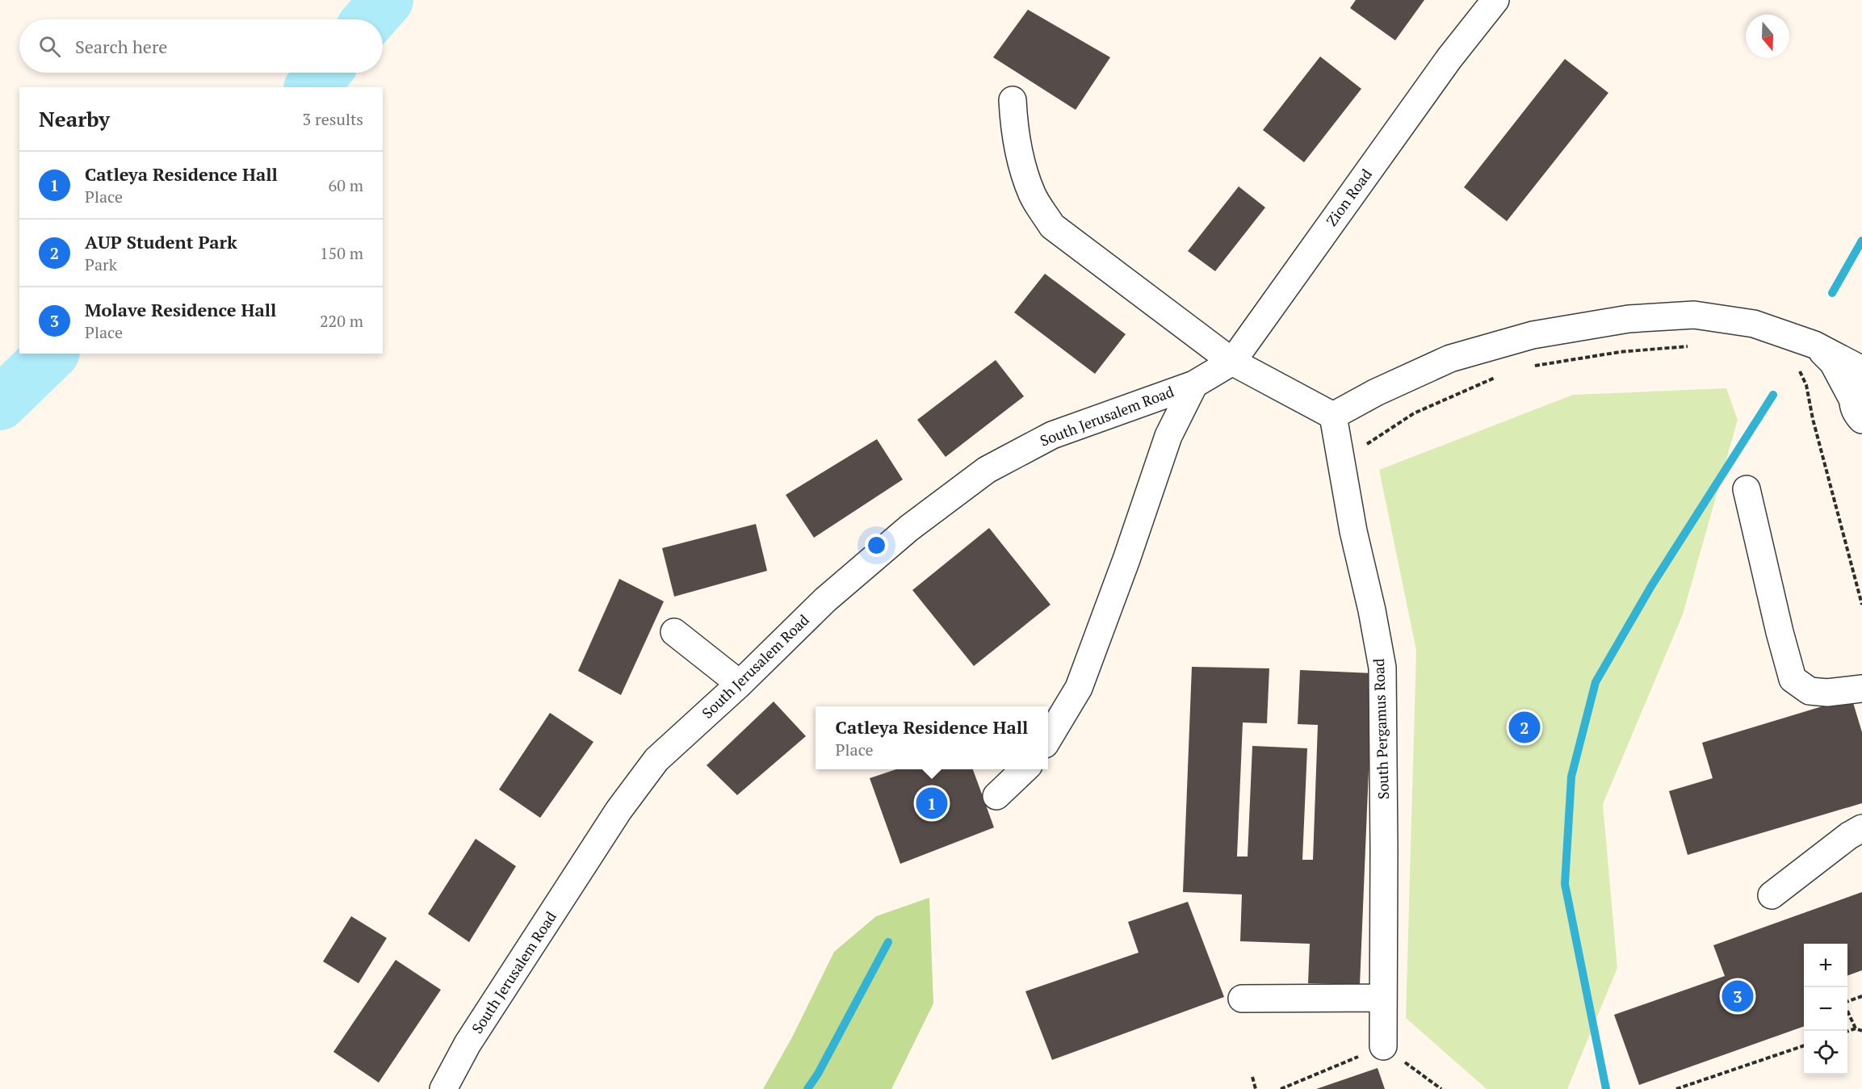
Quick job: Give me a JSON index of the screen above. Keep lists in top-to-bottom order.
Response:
{
  "streets": {
    "lane": ["Zion Road", "South Jerusalem Road", "South Pergamus Road"]
  },
  "crossings": [
    ["Zion Road", "South Jerusalem Road"]
  ],
  "north": "bottom",
  "page": {
    "search": "Search here",
    "heading": ["Nearby", "3 results"],
    "list": [
      {
        "mark": "1",
        "name": "Catleya Residence Hall",
        "note": "Place",
        "value": "60 m"
      },
      {
        "mark": "2",
        "name": "AUP Student Park",
        "note": "Park",
        "value": "150 m"
      },
      {
        "mark": "3",
        "name": "Molave Residence Hall",
        "note": "Place",
        "value": "220 m"
      }
    ],
    "popup": ["Catleya Residence Hall", "Place"],
    "pins": ["2", "1", "3"],
    "map_buttons": ["+", "−"]
  }
}
